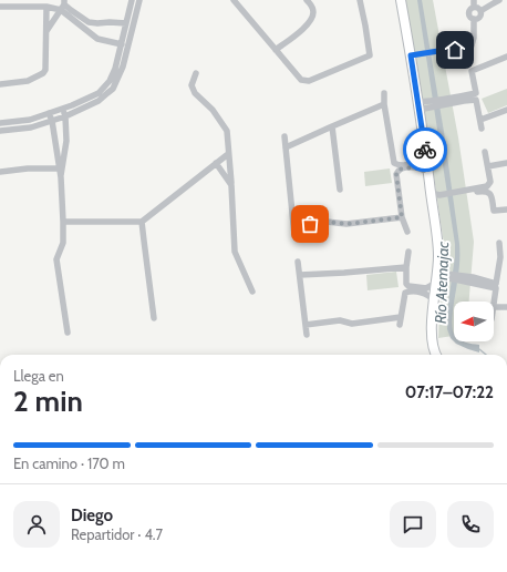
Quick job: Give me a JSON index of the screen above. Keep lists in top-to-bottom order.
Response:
{
  "water": ["Río Atemajac"],
  "north": "left",
  "page": {
    "heading": ["2 min", "Llega en", "07:17–07:22"],
    "panel": ["Diego", "Repartidor · 4.7"],
    "bar": "En camino · 170 m"
  }
}
